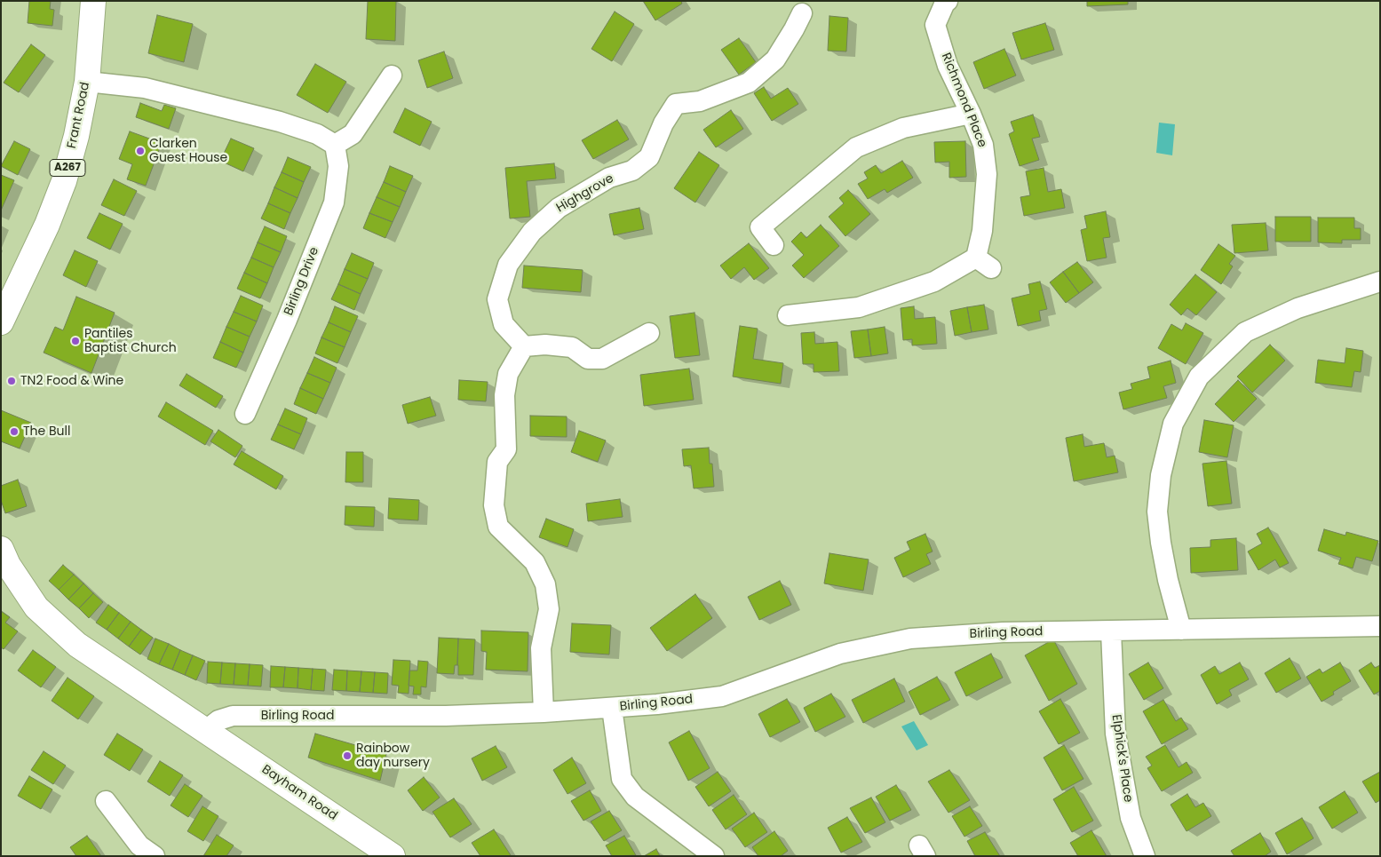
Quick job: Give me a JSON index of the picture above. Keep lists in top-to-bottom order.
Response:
{
  "streets": {
    "main road": ["Frant Road", "A267", "Bayham Road"],
    "street": [
      "Richmond Place",
      "Highgrove",
      "Birling Drive",
      "Birling Road",
      "Elphick's Place"
    ]
  },
  "crossings": [
    ["Birling Road", "Elphick's Place"],
    ["Birling Road", "Bayham Road"]
  ],
  "places": [
    "Clarken Guest House",
    "Pantiles Baptist Church",
    "TN2 Food & Wine",
    "The Bull",
    "Rainbow day nursery"
  ]
}
